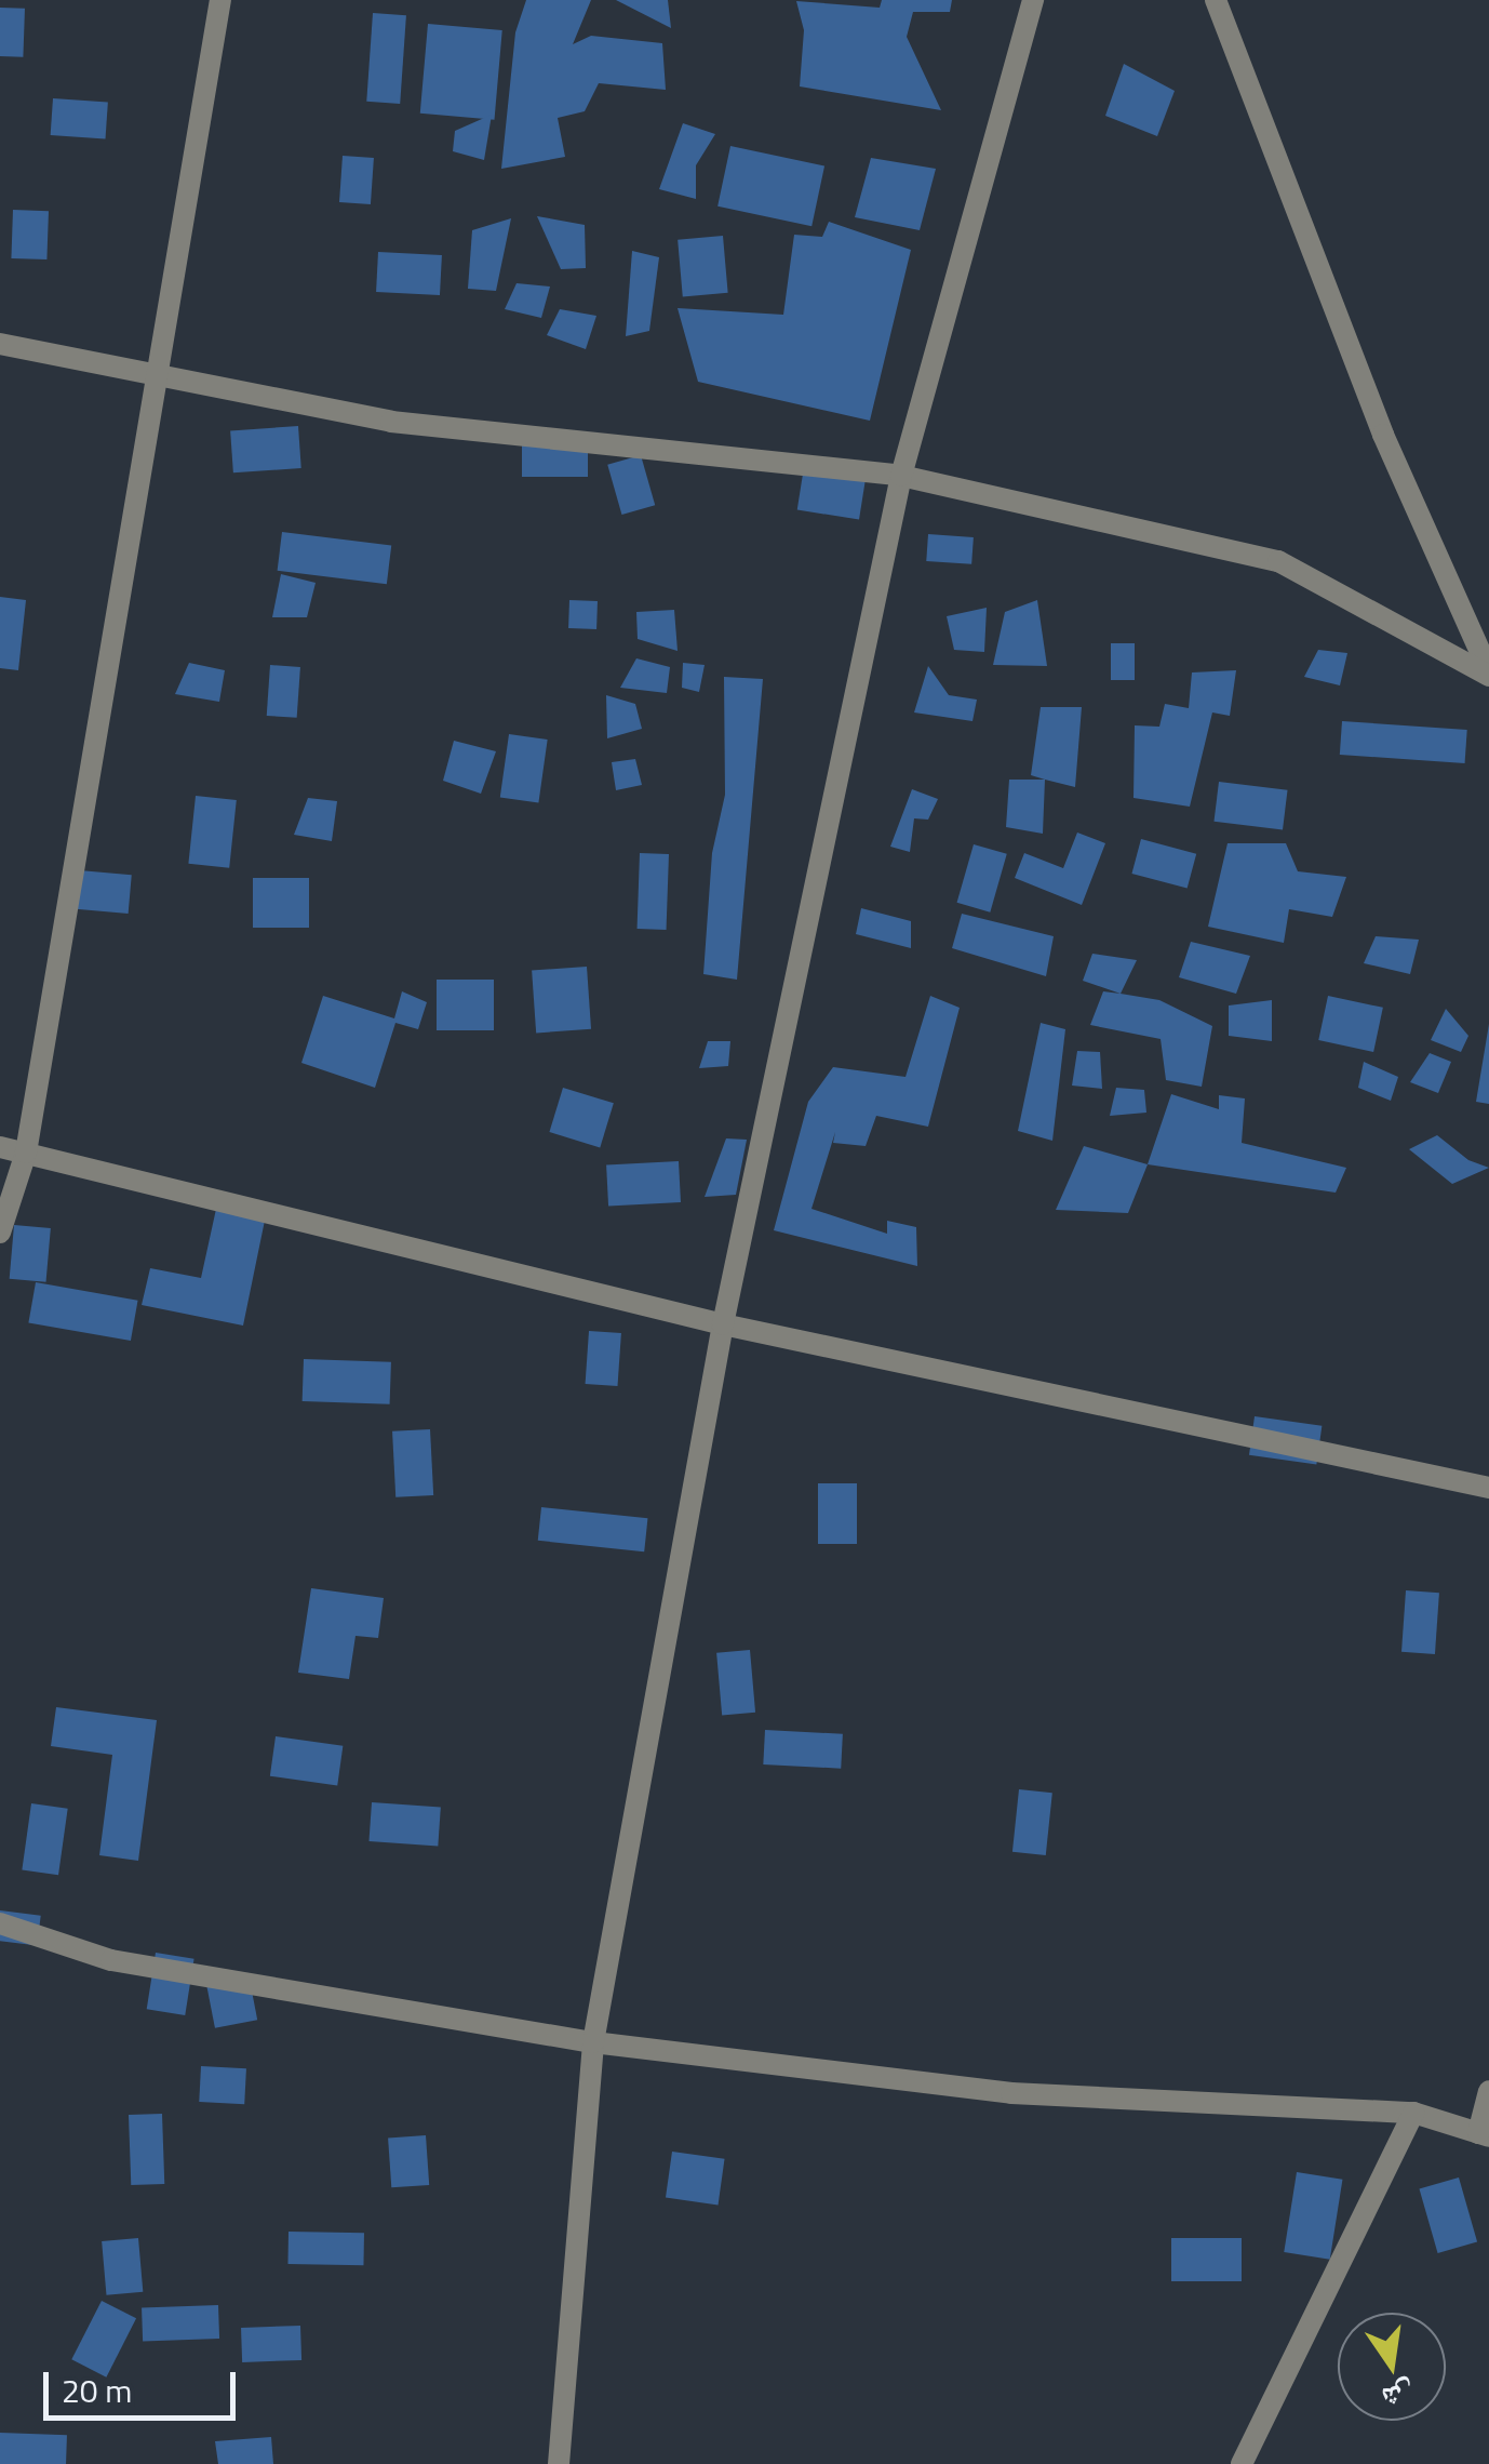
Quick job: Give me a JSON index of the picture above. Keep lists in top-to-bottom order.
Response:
{
  "scale_bar": "20 m",
  "north": "bottom"
}
